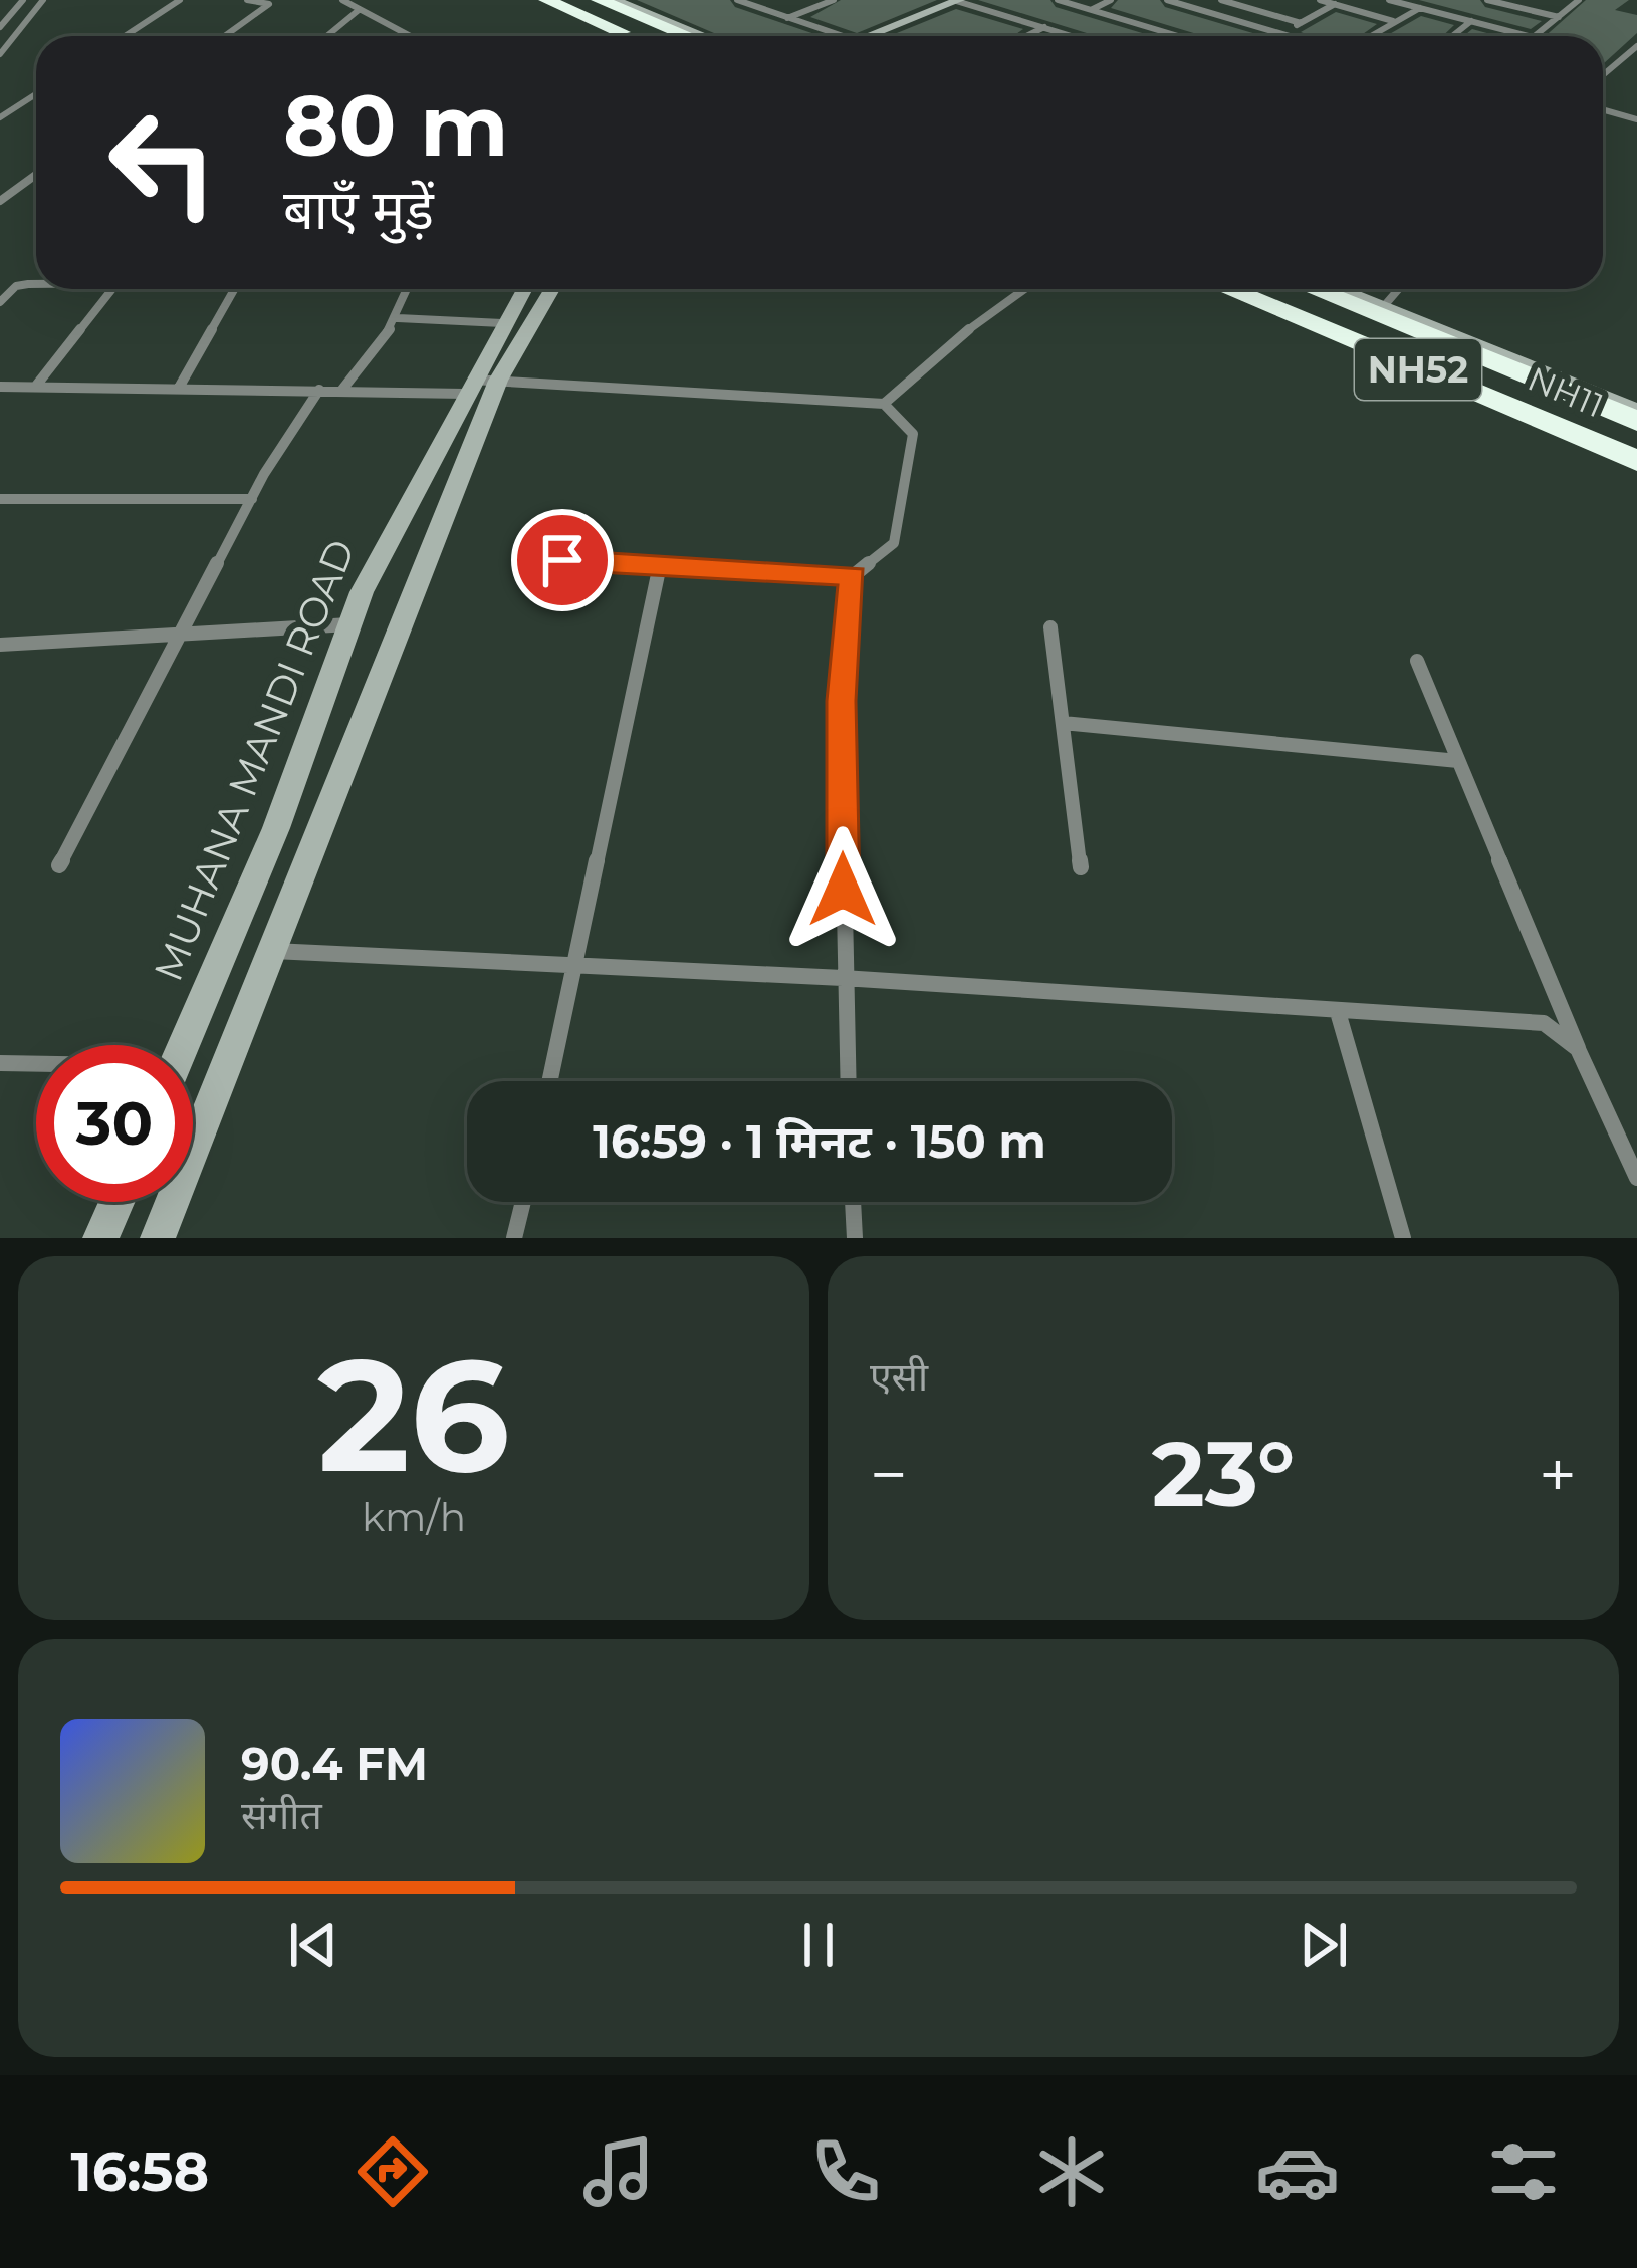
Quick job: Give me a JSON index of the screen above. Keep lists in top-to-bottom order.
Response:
{
  "streets": {
    "highway": ["NH52", "NH11"],
    "main road": ["MUHANA MANDI ROAD"]
  },
  "page": {
    "turn": ["80 m", "बाएँ मुड़ें"],
    "limit": "30",
    "trip": "16:59 · 1 मिनट · 150 m",
    "tile": [
      ["26", "km/h"],
      "एसी"
    ],
    "heat": ["−", "23°", "+"],
    "song": ["90.4 FM", "संगीत"],
    "tabs": "16:58"
  }
}
